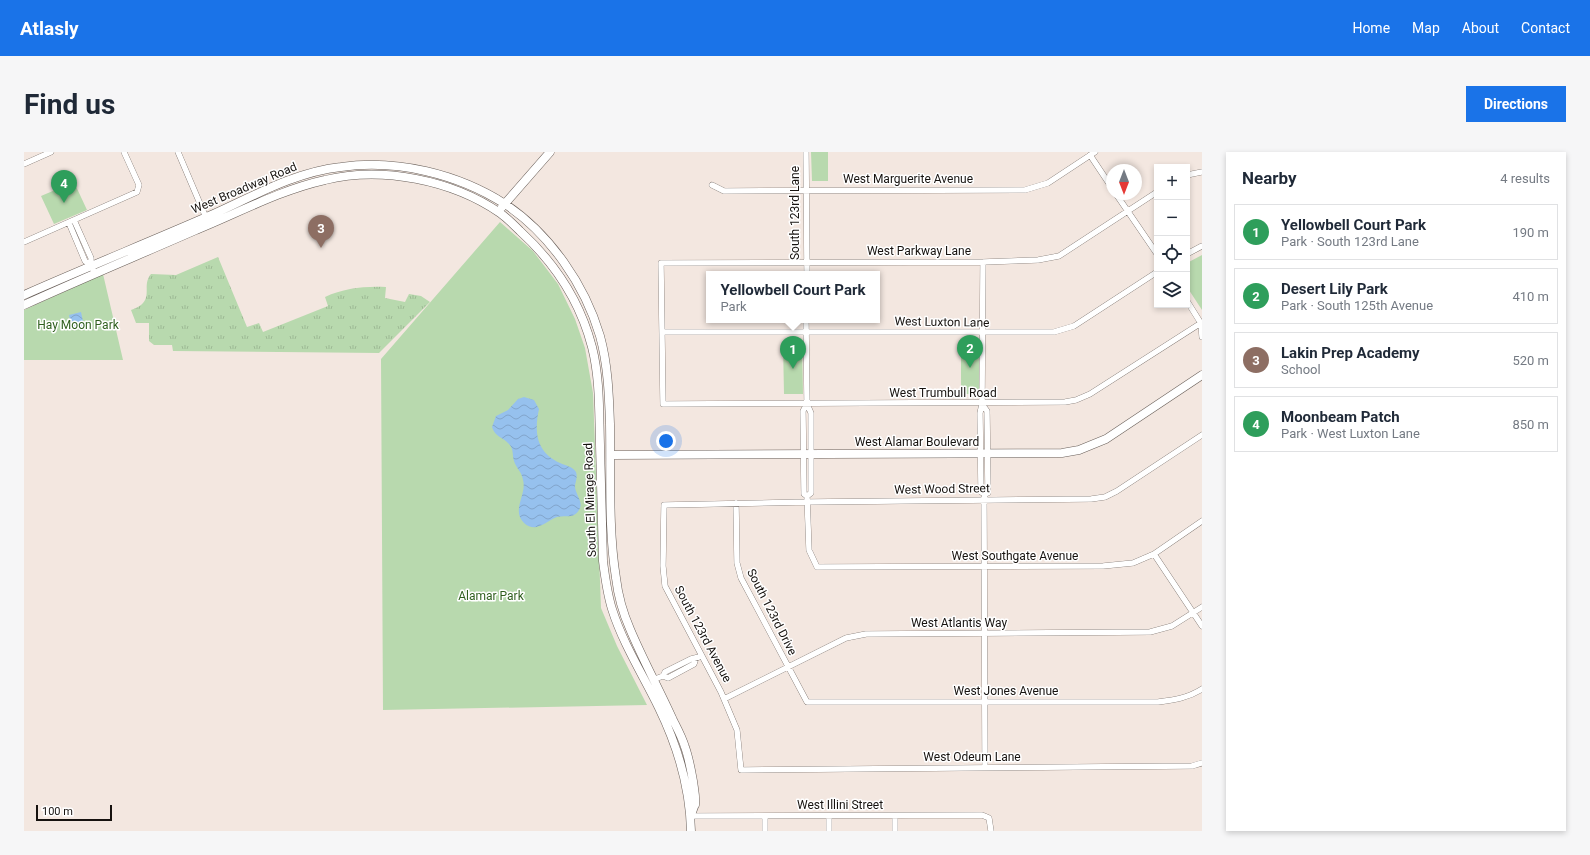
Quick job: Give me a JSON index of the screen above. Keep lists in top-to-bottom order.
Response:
{
  "streets": {
    "main road": ["West Broadway Road", "West Alamar Boulevard", "South El Mirage Road"],
    "street": [
      "West Marguerite Avenue",
      "South 123rd Lane",
      "West Parkway Lane",
      "West Luxton Lane",
      "West Trumbull Road",
      "West Wood Street",
      "West Southgate Avenue",
      "South 123rd Drive",
      "West Atlantis Way",
      "South 123rd Avenue",
      "West Jones Avenue",
      "West Odeum Lane",
      "West Illini Street"
    ]
  },
  "crossings": [
    ["West Marguerite Avenue", "South 123rd Lane"],
    ["West Broadway Road", "South El Mirage Road"],
    ["South 123rd Lane", "West Parkway Lane"],
    ["West Parkway Lane", "West Luxton Lane"],
    ["West Parkway Lane", "West Trumbull Road"],
    ["West Luxton Lane", "West Trumbull Road"],
    ["West Alamar Boulevard", "South El Mirage Road"],
    ["West Wood Street", "West Southgate Avenue"],
    ["West Wood Street", "South 123rd Drive"],
    ["West Wood Street", "South 123rd Avenue"],
    ["South El Mirage Road", "West Illini Street"],
    ["South 123rd Drive", "West Atlantis Way"],
    ["South 123rd Drive", "West Jones Avenue"],
    ["West Atlantis Way", "South 123rd Avenue"],
    ["South 123rd Avenue", "West Odeum Lane"]
  ],
  "parks": ["Hay Moon Park", "Alamar Park"],
  "scale_bar": "100 m",
  "north": "bottom",
  "page": {
    "header": "Atlasly",
    "nav": [
      "Home",
      "Map",
      "About",
      "Contact"
    ],
    "buttons": "Directions",
    "title": "Find us",
    "heading": ["Nearby", "4 results"],
    "map_buttons": ["+", "−"],
    "pins": [
      "4",
      "3",
      "2",
      "1"
    ],
    "list": [
      {
        "mark": "1",
        "name": "Yellowbell Court Park",
        "note": "Park · South 123rd Lane",
        "value": "190 m"
      },
      {
        "mark": "2",
        "name": "Desert Lily Park",
        "note": "Park · South 125th Avenue",
        "value": "410 m"
      },
      {
        "mark": "3",
        "name": "Lakin Prep Academy",
        "note": "School",
        "value": "520 m"
      },
      {
        "mark": "4",
        "name": "Moonbeam Patch",
        "note": "Park · West Luxton Lane",
        "value": "850 m"
      }
    ],
    "popup": ["Yellowbell Court Park", "Park"],
    "scale": "100 m"
  }
}
